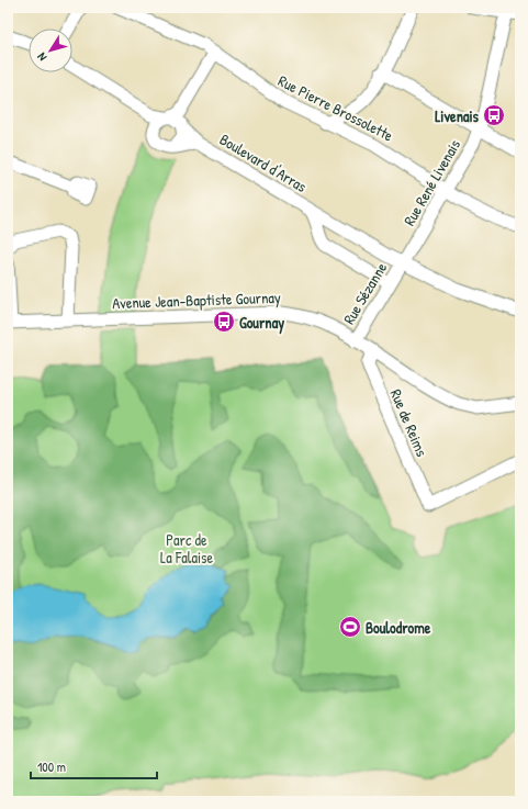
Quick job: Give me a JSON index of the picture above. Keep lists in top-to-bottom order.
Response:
{
  "streets": {
    "street": [
      "Rue Pierre Brossolette",
      "Boulevard d'Arras",
      "Rue René Livenais",
      "Rue Sézanne",
      "Avenue Jean-Baptiste Gournay",
      "Rue de Reims"
    ]
  },
  "crossings": [
    ["Rue Pierre Brossolette", "Rue René Livenais"],
    ["Boulevard d'Arras", "Rue René Livenais"],
    ["Boulevard d'Arras", "Rue Sézanne"],
    ["Rue René Livenais", "Rue Sézanne"],
    ["Rue Sézanne", "Avenue Jean-Baptiste Gournay"],
    ["Avenue Jean-Baptiste Gournay", "Rue de Reims"]
  ],
  "parks": ["Parc de La Falaise"],
  "places": {
    "bus stop": ["Livenais", "Gournay"],
    "sports": ["Boulodrome"]
  },
  "scale_bar": "100 m",
  "north": "bottom left"
}
